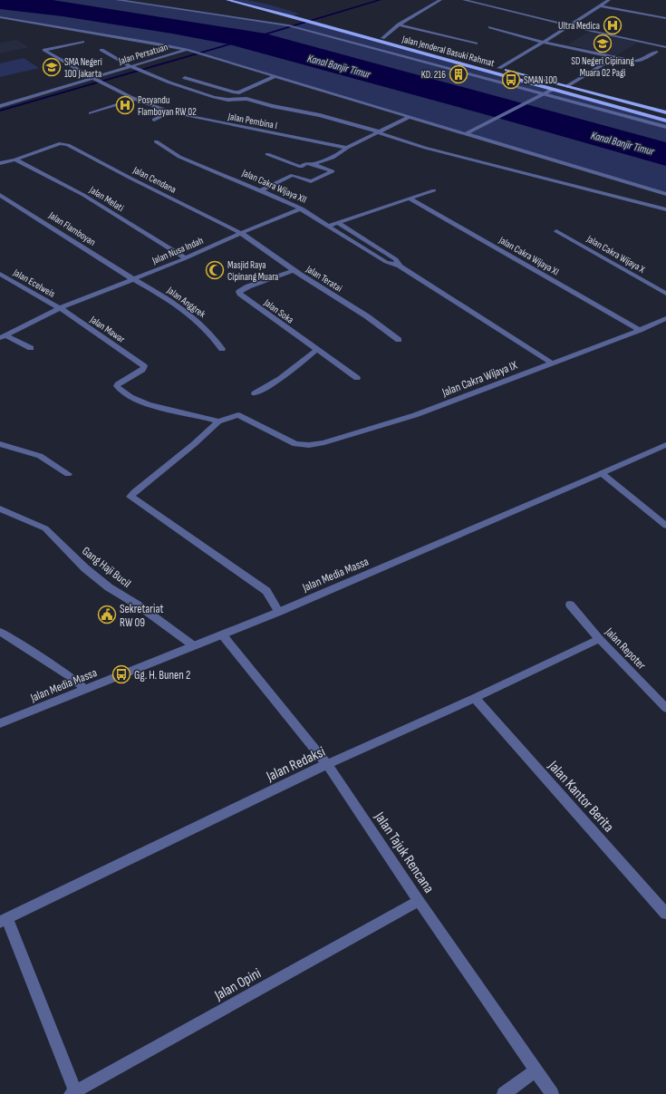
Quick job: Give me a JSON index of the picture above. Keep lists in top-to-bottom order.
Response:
{
  "streets": {
    "main road": ["Jalan Jenderal Basuki Rahmat"],
    "street": [
      "Jalan Persatuan",
      "Jalan Pembina I",
      "Jalan Cendana",
      "Jalan Cakra Wijaya XII",
      "Jalan Melati",
      "Jalan Flamboyan",
      "Jalan Nusa Indah",
      "Jalan Cakra Wijaya X",
      "Jalan Cakra Wijaya XI",
      "Jalan Teratai",
      "Jalan Ecelweis",
      "Jalan Anggrek",
      "Jalan Soka",
      "Jalan Mawar",
      "Jalan Cakra Wijaya IX",
      "Gang Haji Bucil",
      "Jalan Media Massa",
      "Jalan Repoter",
      "Jalan Redaksi",
      "Jalan Kantor Berita",
      "Jalan Tajuk Rencana",
      "Jalan Opini"
    ]
  },
  "crossings": [
    ["Jalan Persatuan", "Jalan Pembina I"],
    ["Jalan Cendana", "Jalan Melati"],
    ["Jalan Cendana", "Jalan Nusa Indah"],
    ["Jalan Cendana", "Jalan Teratai"],
    ["Jalan Cakra Wijaya XII", "Jalan Nusa Indah"],
    ["Jalan Cakra Wijaya XII", "Jalan Cakra Wijaya IX"],
    ["Jalan Melati", "Jalan Nusa Indah"],
    ["Jalan Flamboyan", "Jalan Nusa Indah"],
    ["Jalan Flamboyan", "Jalan Anggrek"],
    ["Jalan Nusa Indah", "Jalan Teratai"],
    ["Jalan Nusa Indah", "Jalan Ecelweis"],
    ["Jalan Nusa Indah", "Jalan Anggrek"],
    ["Jalan Nusa Indah", "Jalan Mawar"],
    ["Jalan Cakra Wijaya XI", "Jalan Cakra Wijaya IX"],
    ["Jalan Teratai", "Jalan Soka"],
    ["Jalan Ecelweis", "Jalan Mawar"],
    ["Jalan Mawar", "Jalan Cakra Wijaya IX"],
    ["Gang Haji Bucil", "Jalan Media Massa"],
    ["Jalan Media Massa", "Jalan Tajuk Rencana"],
    ["Jalan Repoter", "Jalan Redaksi"],
    ["Jalan Redaksi", "Jalan Kantor Berita"],
    ["Jalan Redaksi", "Jalan Tajuk Rencana"],
    ["Jalan Tajuk Rencana", "Jalan Opini"]
  ],
  "water": ["Kanal Banjir Timur"],
  "places": {
    "hospital": ["Ultra Medica", "Posyandu Flamboyan RW 02"],
    "school or university": ["SD Negeri Cipinang Muara 02 Pagi", "SMA Negeri 100 Jakarta"],
    "building": ["KD. 216"],
    "bus stop": ["SMAN 100", "Gg. H. Bunen 2"],
    "mosque": ["Masjid Raya Cipinang Muara"],
    "public building": ["Sekretariat RW 09"]
  }
}
